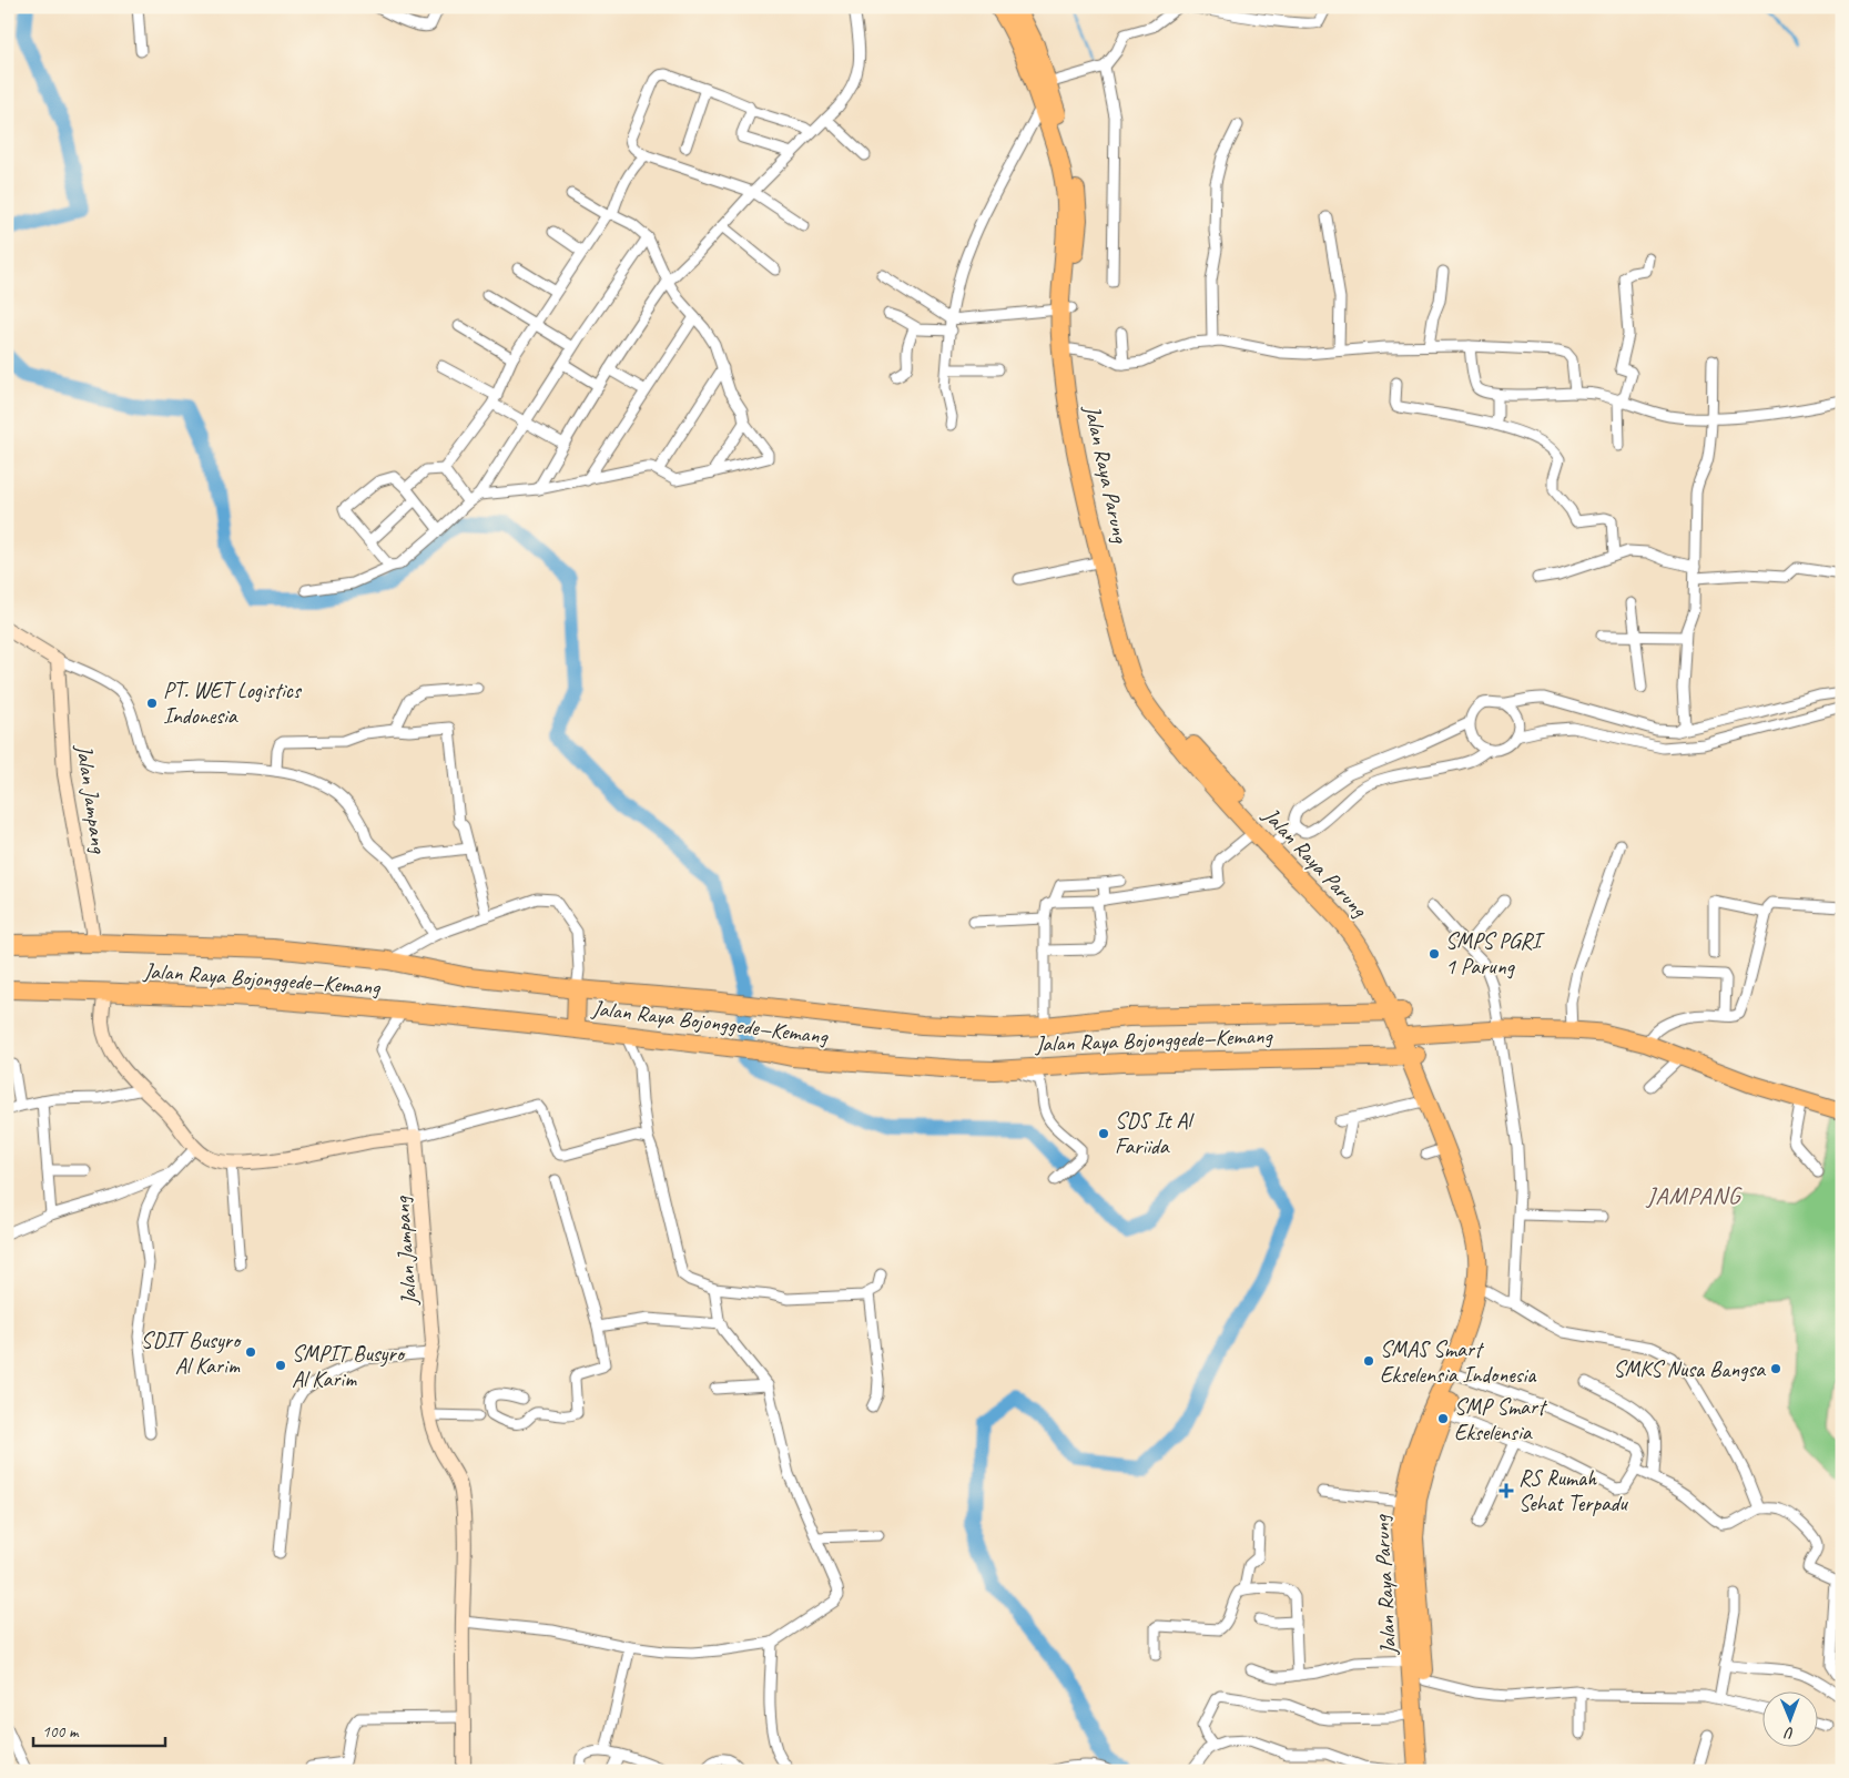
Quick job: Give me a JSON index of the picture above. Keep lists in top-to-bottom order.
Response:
{
  "streets": {
    "highway": ["Jalan Raya Parung", "Jalan Raya Bojonggede—Kemang"],
    "street": ["Jalan Jampang"]
  },
  "crossings": [
    ["Jalan Raya Parung", "Jalan Raya Bojonggede—Kemang"],
    ["Jalan Jampang", "Jalan Raya Bojonggede—Kemang"]
  ],
  "districts": ["JAMPANG"],
  "places": {
    "other": [
      "PT. WET Logistics Indonesia",
      "SMPS PGRI 1 Parung",
      "SDS It Al Fariida",
      "SDIT Busyro Al Karim",
      "SMAS Smart Ekselensia Indonesia",
      "SMPIT Busyro Al Karim",
      "SMKS Nusa Bangsa",
      "SMP Smart Ekselensia"
    ],
    "health": ["RS Rumah Sehat Terpadu"]
  },
  "scale_bar": "100 m",
  "north": "bottom"
}
